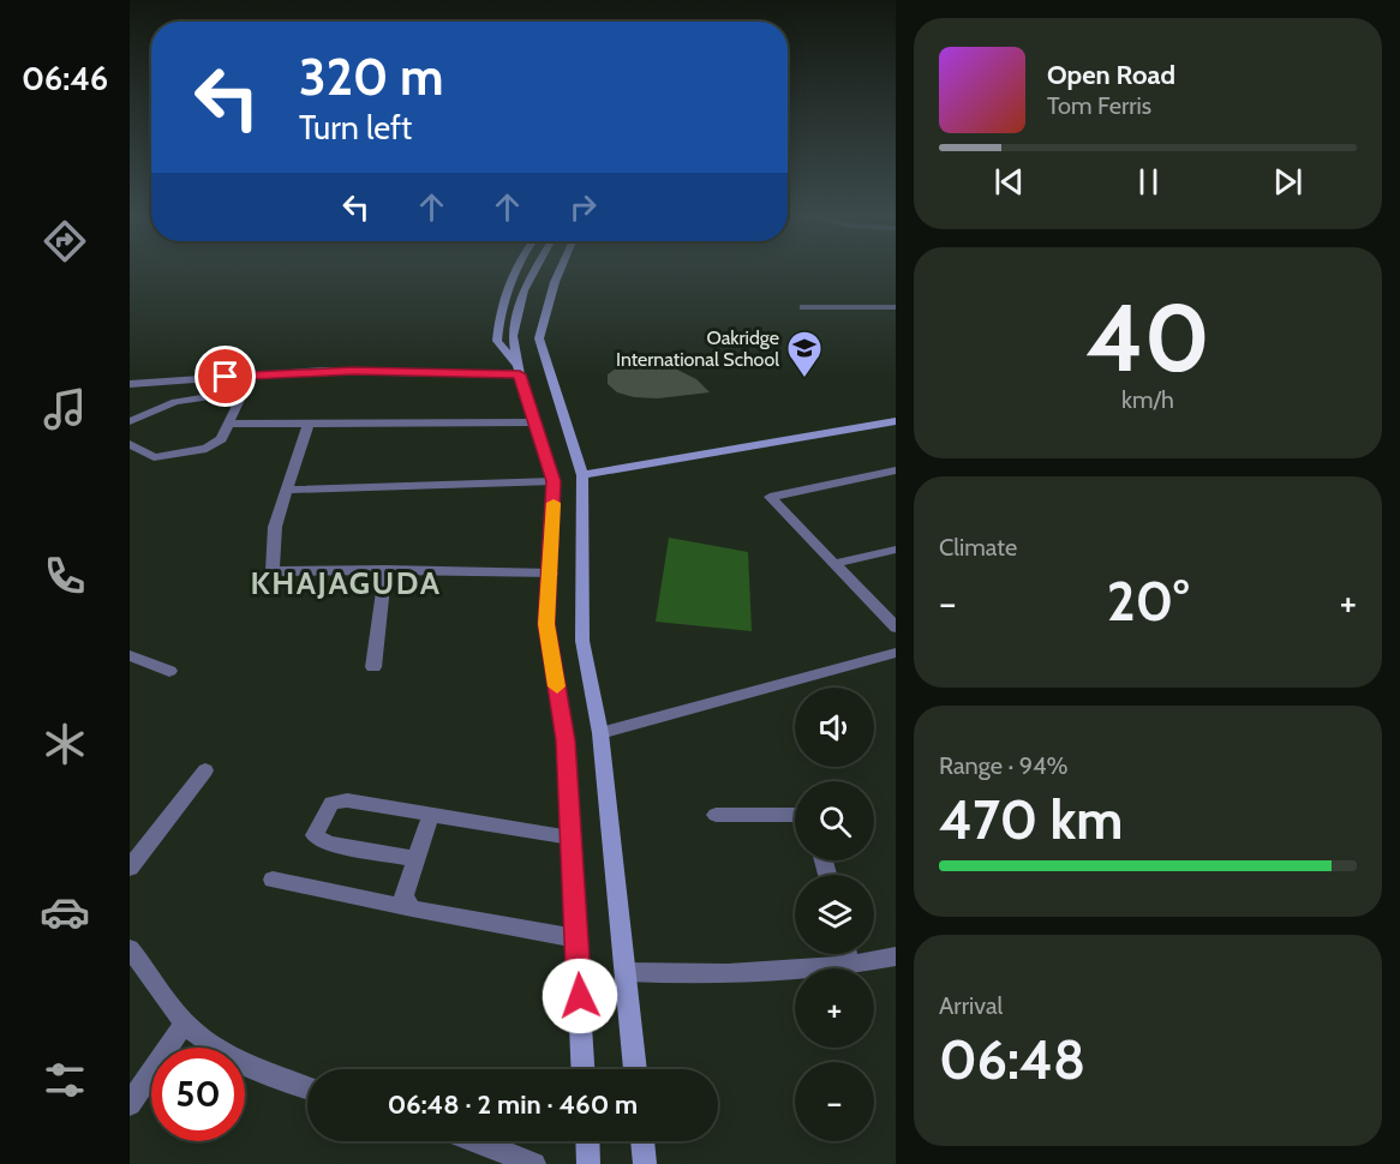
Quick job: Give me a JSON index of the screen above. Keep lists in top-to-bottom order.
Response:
{
  "districts": ["KHAJAGUDA"],
  "places": {
    "school or university": ["Oakridge International School"]
  },
  "page": {
    "tabs": "06:46",
    "turn": ["320 m", "Turn left"],
    "song": ["Open Road", "Tom Ferris"],
    "tile": [
      ["40", "km/h"],
      "Climate",
      ["Range · 94%", "470 km"],
      ["Arrival", "06:48"]
    ],
    "heat": ["−", "20°", "+"],
    "map_buttons": ["+", "−"],
    "limit": "50",
    "trip": "06:48 · 2 min · 460 m"
  }
}
